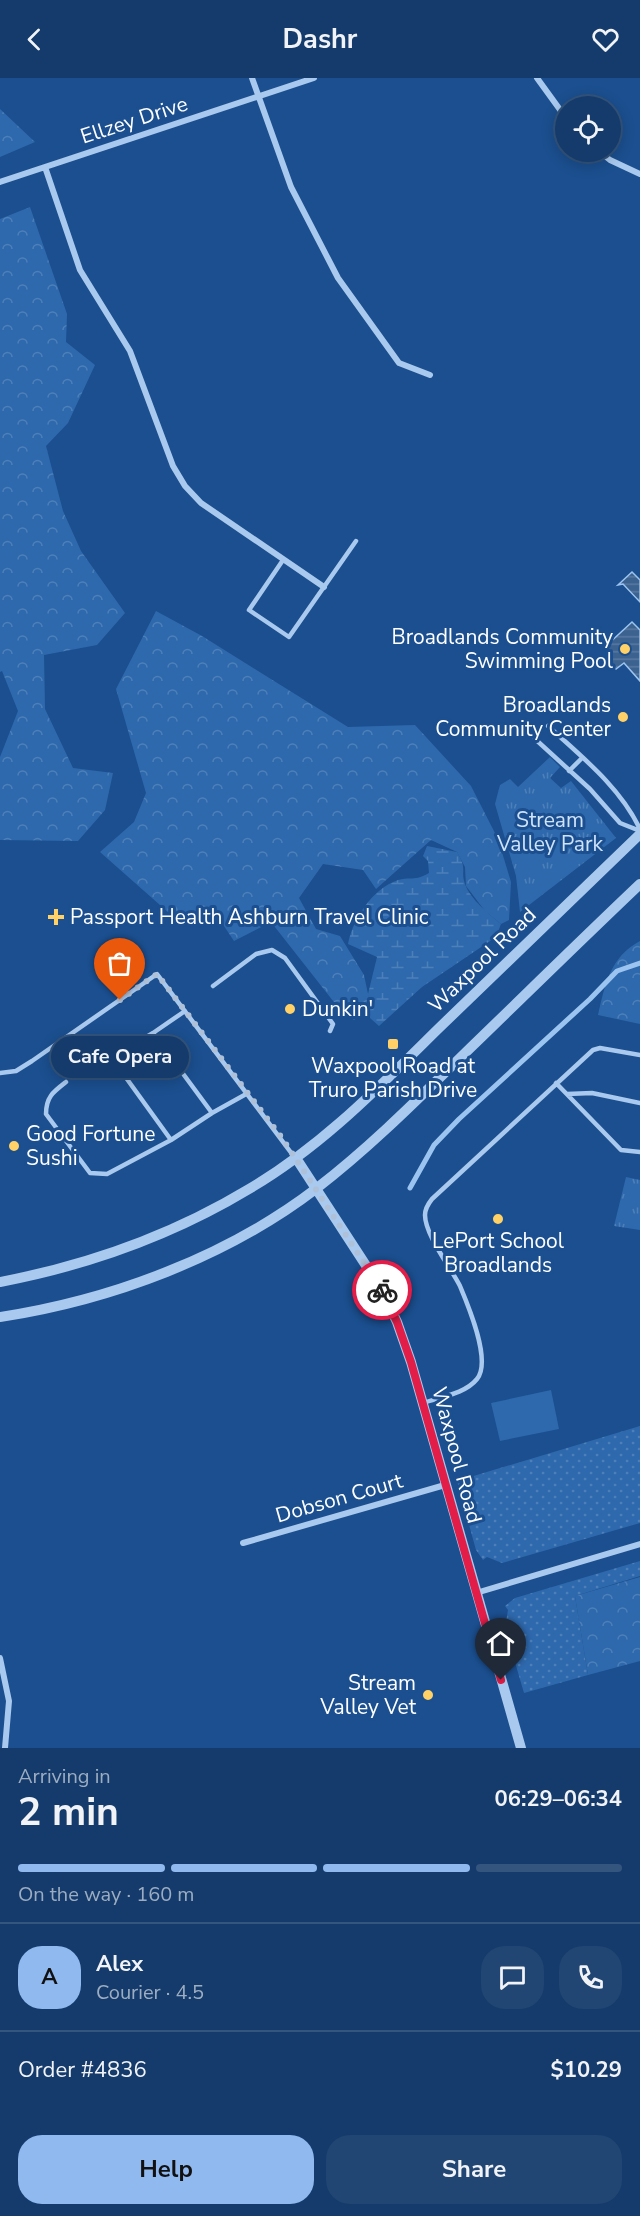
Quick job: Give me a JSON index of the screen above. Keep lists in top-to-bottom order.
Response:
{
  "streets": {
    "street": ["Ellzey Drive", "Waxpool Road", "Dobson Court"]
  },
  "crossings": [
    ["Waxpool Road", "Dobson Court"]
  ],
  "parks": ["Stream Valley Park"],
  "places": {
    "other": [
      "Broadlands Community Swimming Pool",
      "Broadlands Community Center",
      "Cafe Opera",
      "Dunkin'",
      "Good Fortune Sushi",
      "LePort School Broadlands",
      "Stream Valley Vet"
    ],
    "health": ["Passport Health Ashburn Travel Clinic"],
    "transit": ["Waxpool Road at Truro Parish Drive"]
  },
  "page": {
    "header": "Dashr",
    "bubble": "Cafe Opera",
    "heading": ["2 min", "Arriving in", "06:29–06:34"],
    "panel": [
      "Alex",
      "Courier · 4.5",
      "Order #4836",
      "$10.29"
    ],
    "bar": "On the way · 160 m",
    "round": "A",
    "buttons": ["Help", "Share"]
  }
}
